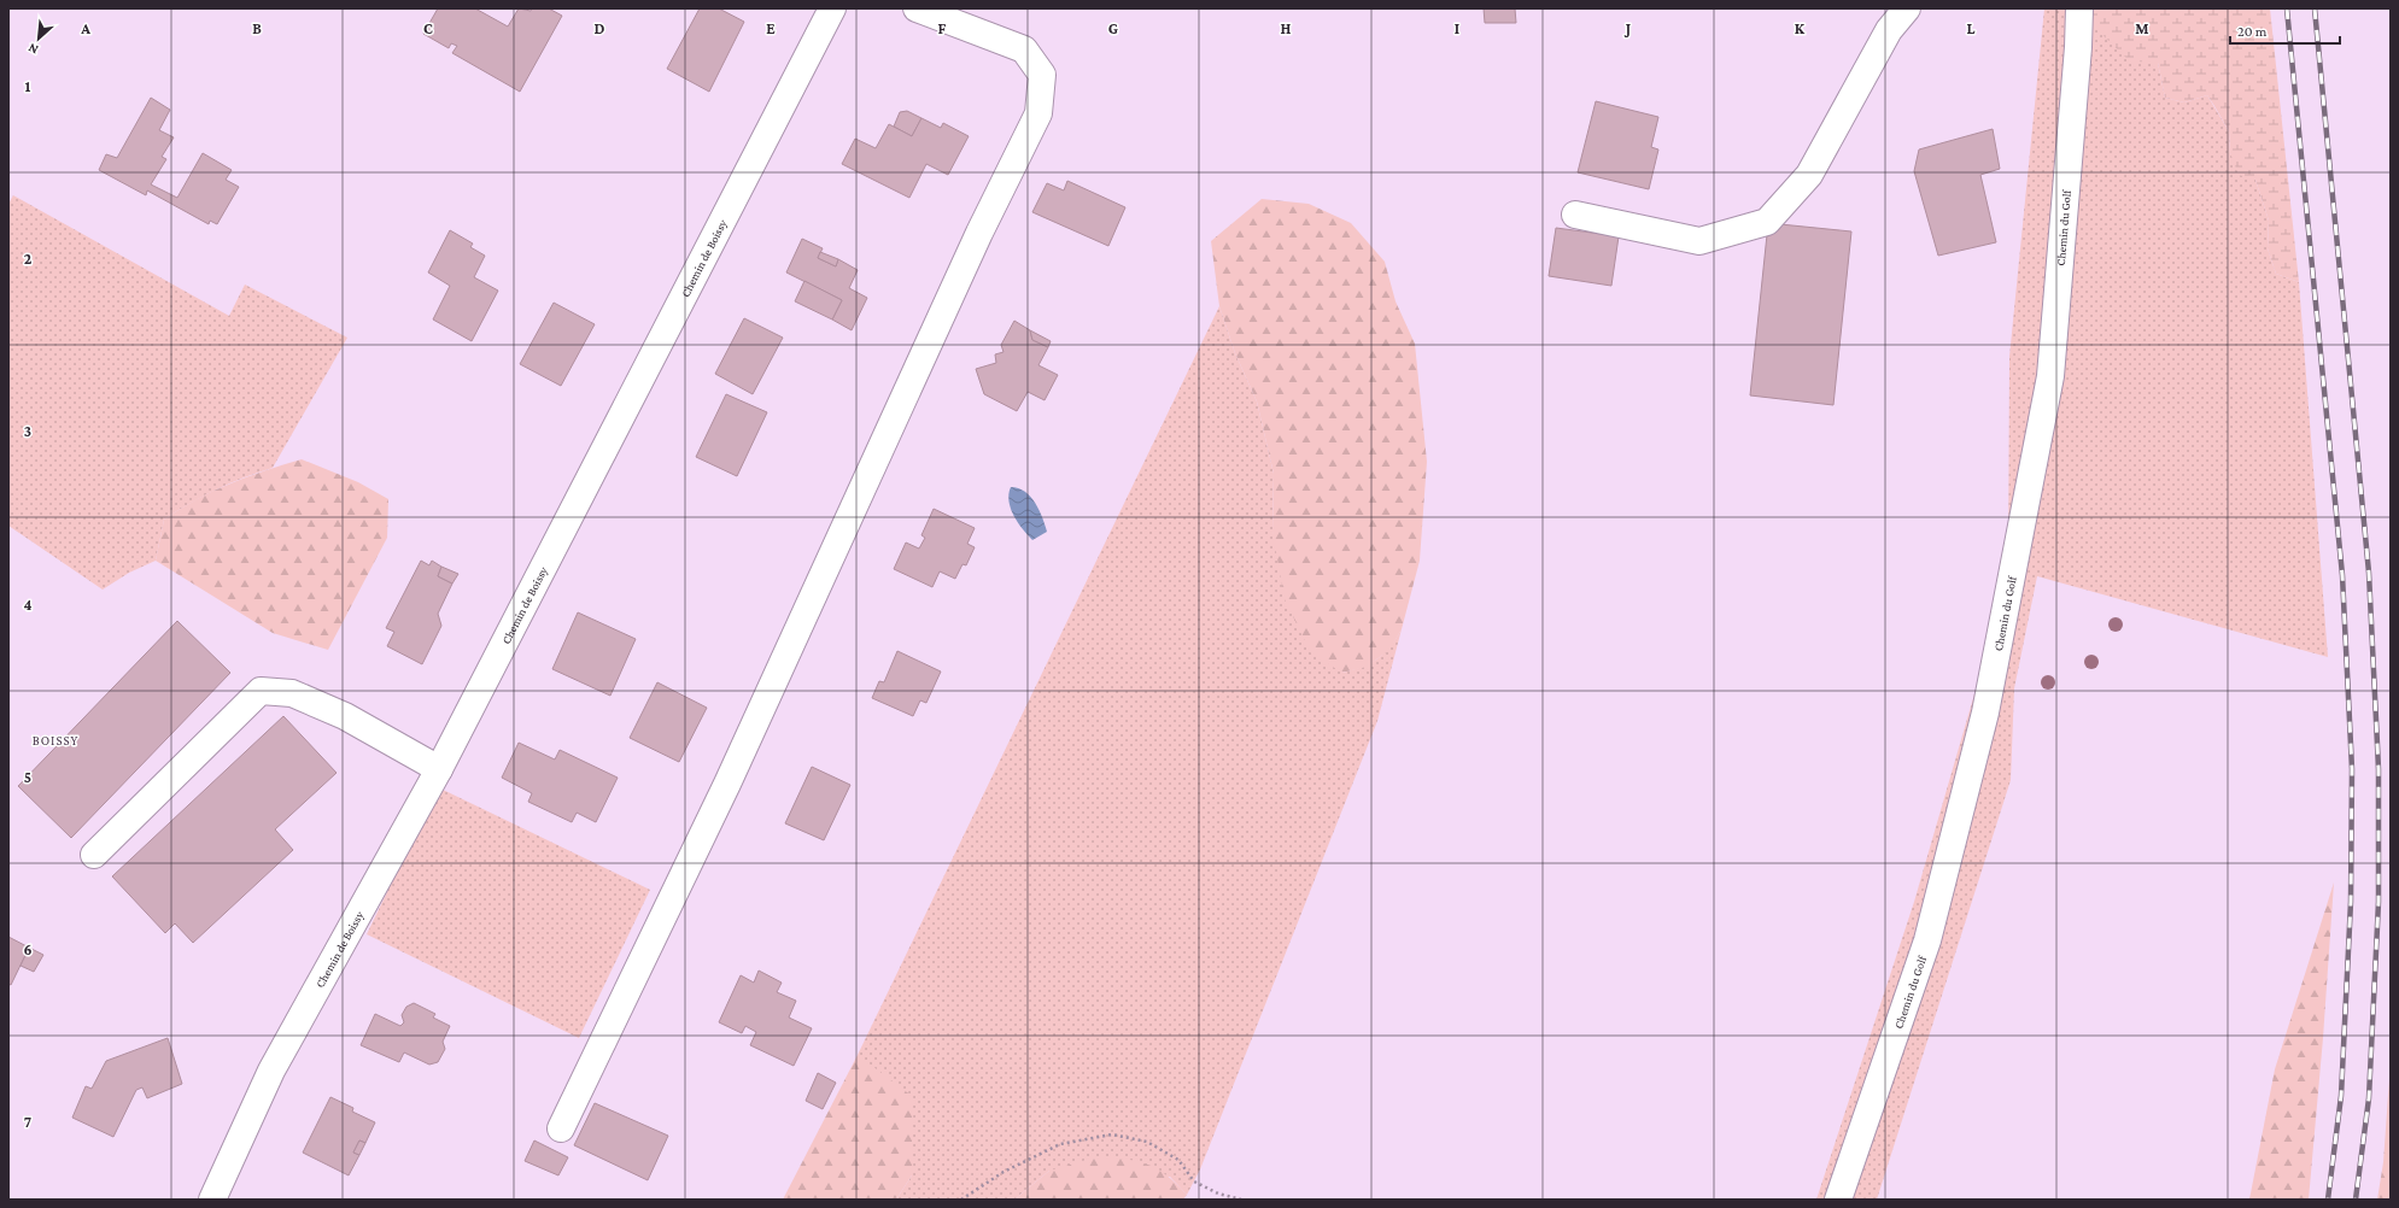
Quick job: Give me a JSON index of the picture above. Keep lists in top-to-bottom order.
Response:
{
  "streets": {
    "street": ["Chemin du Golf", "Chemin de Boissy"]
  },
  "districts": ["BOISSY"],
  "scale_bar": "20 m",
  "north": "bottom left",
  "grid": {
    "columns": [
      "A",
      "B",
      "C",
      "D",
      "E",
      "F",
      "G",
      "H",
      "I",
      "J",
      "K",
      "L",
      "M"
    ],
    "rows": [
      "1",
      "2",
      "3",
      "4",
      "5",
      "6",
      "7"
    ]
  }
}
